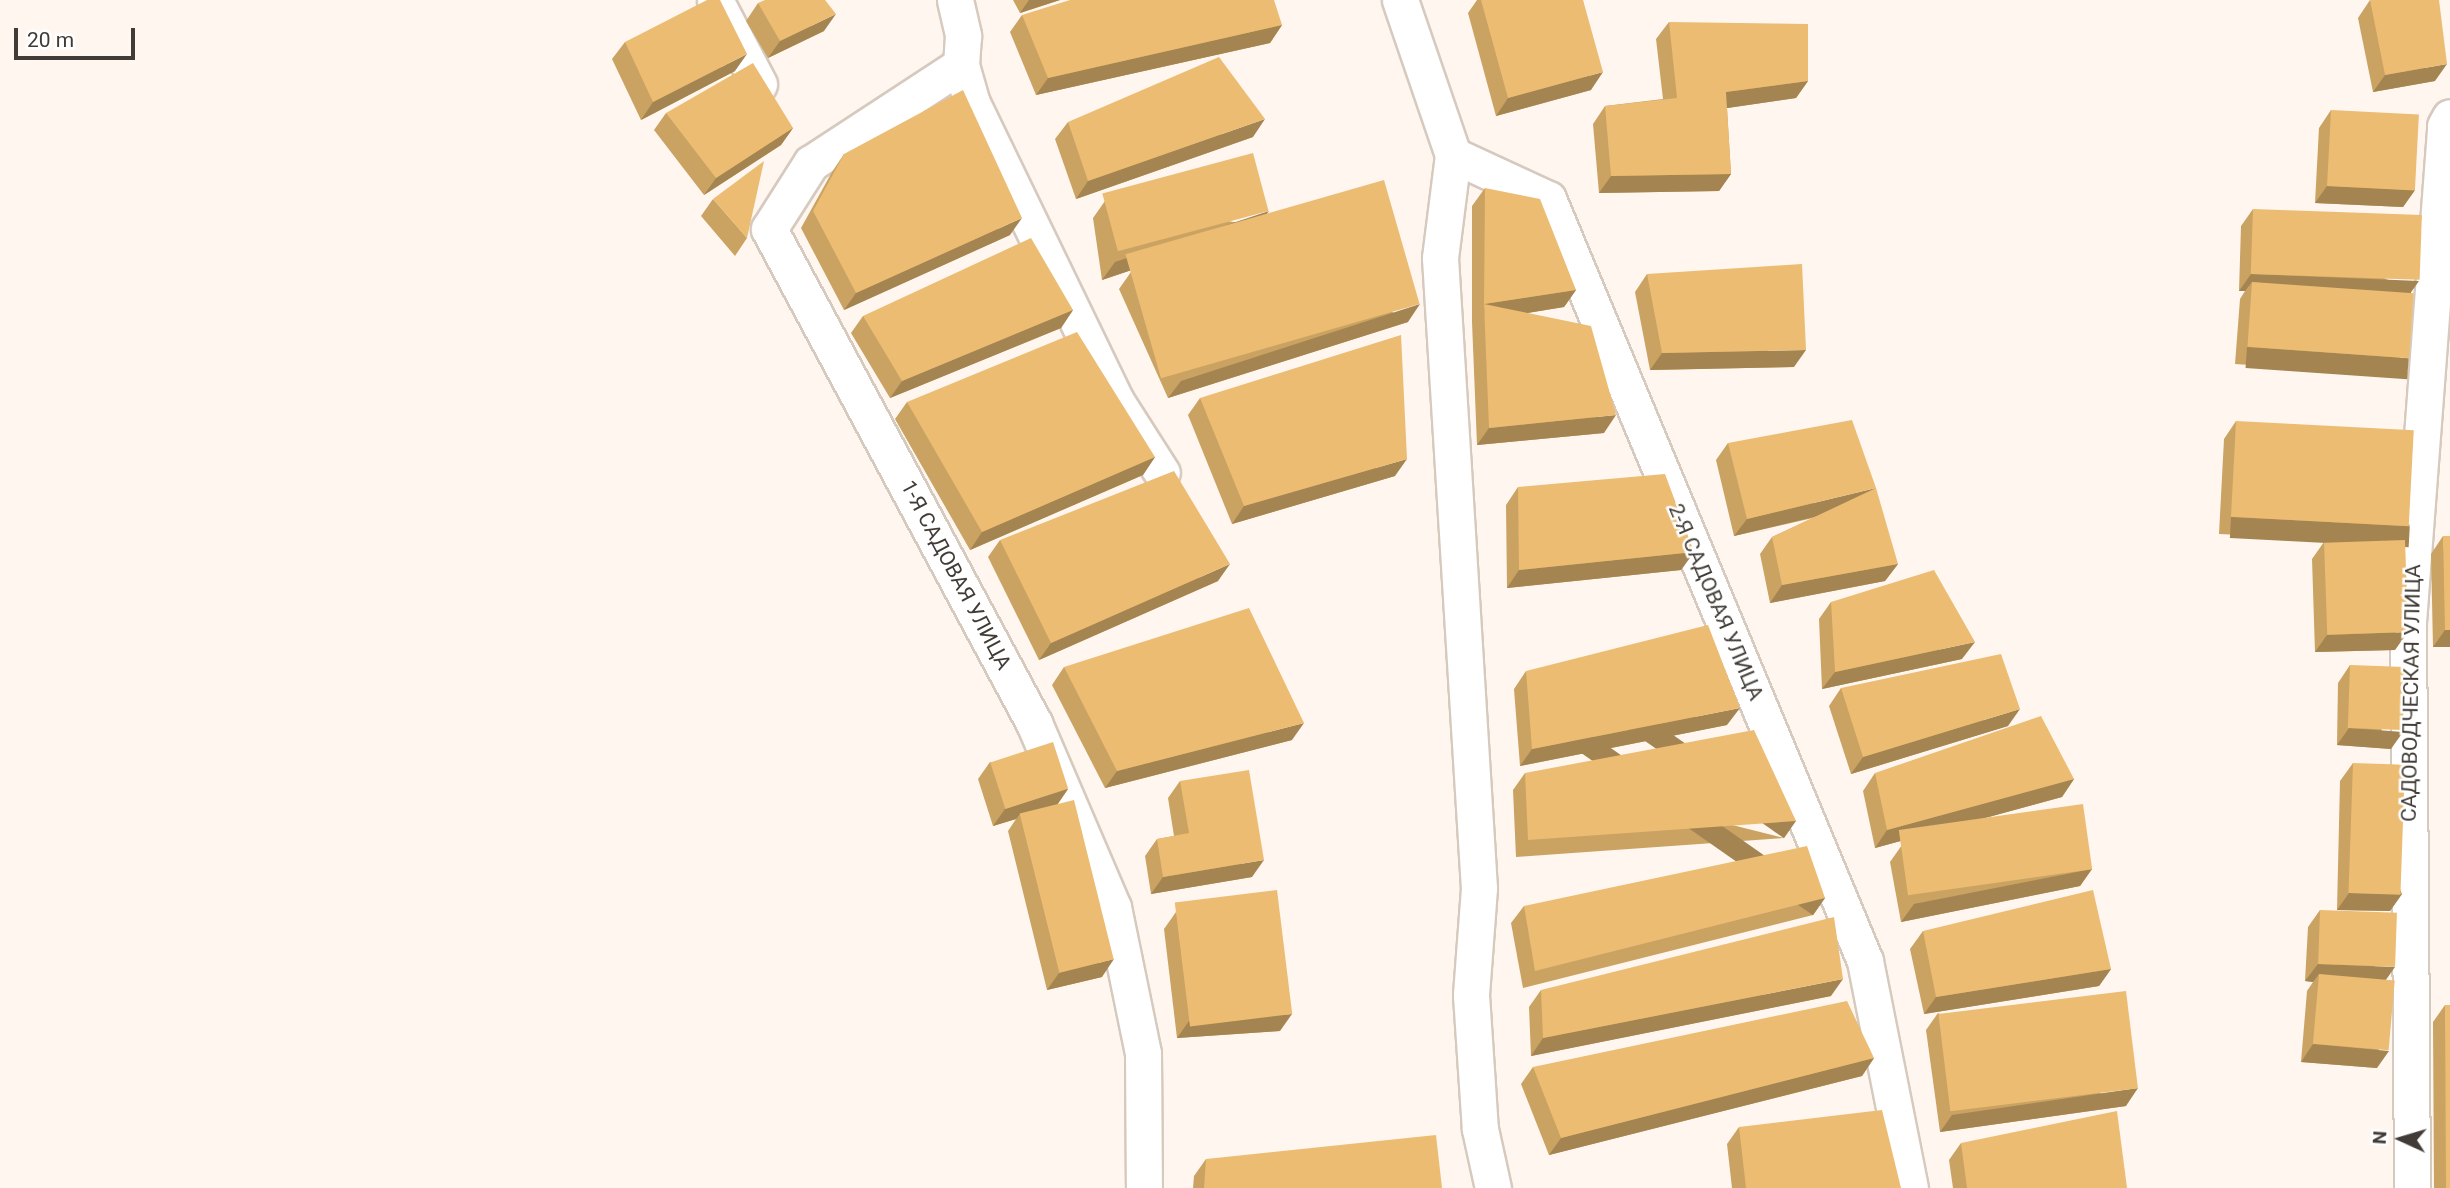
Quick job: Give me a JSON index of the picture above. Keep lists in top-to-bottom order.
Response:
{
  "streets": {
    "street": ["1-Я САДОВАЯ УЛИЦА", "2-Я САДОВАЯ УЛИЦА", "САДОВОДЧЕСКАЯ УЛИЦА"]
  },
  "scale_bar": "20 m",
  "north": "left"
}
